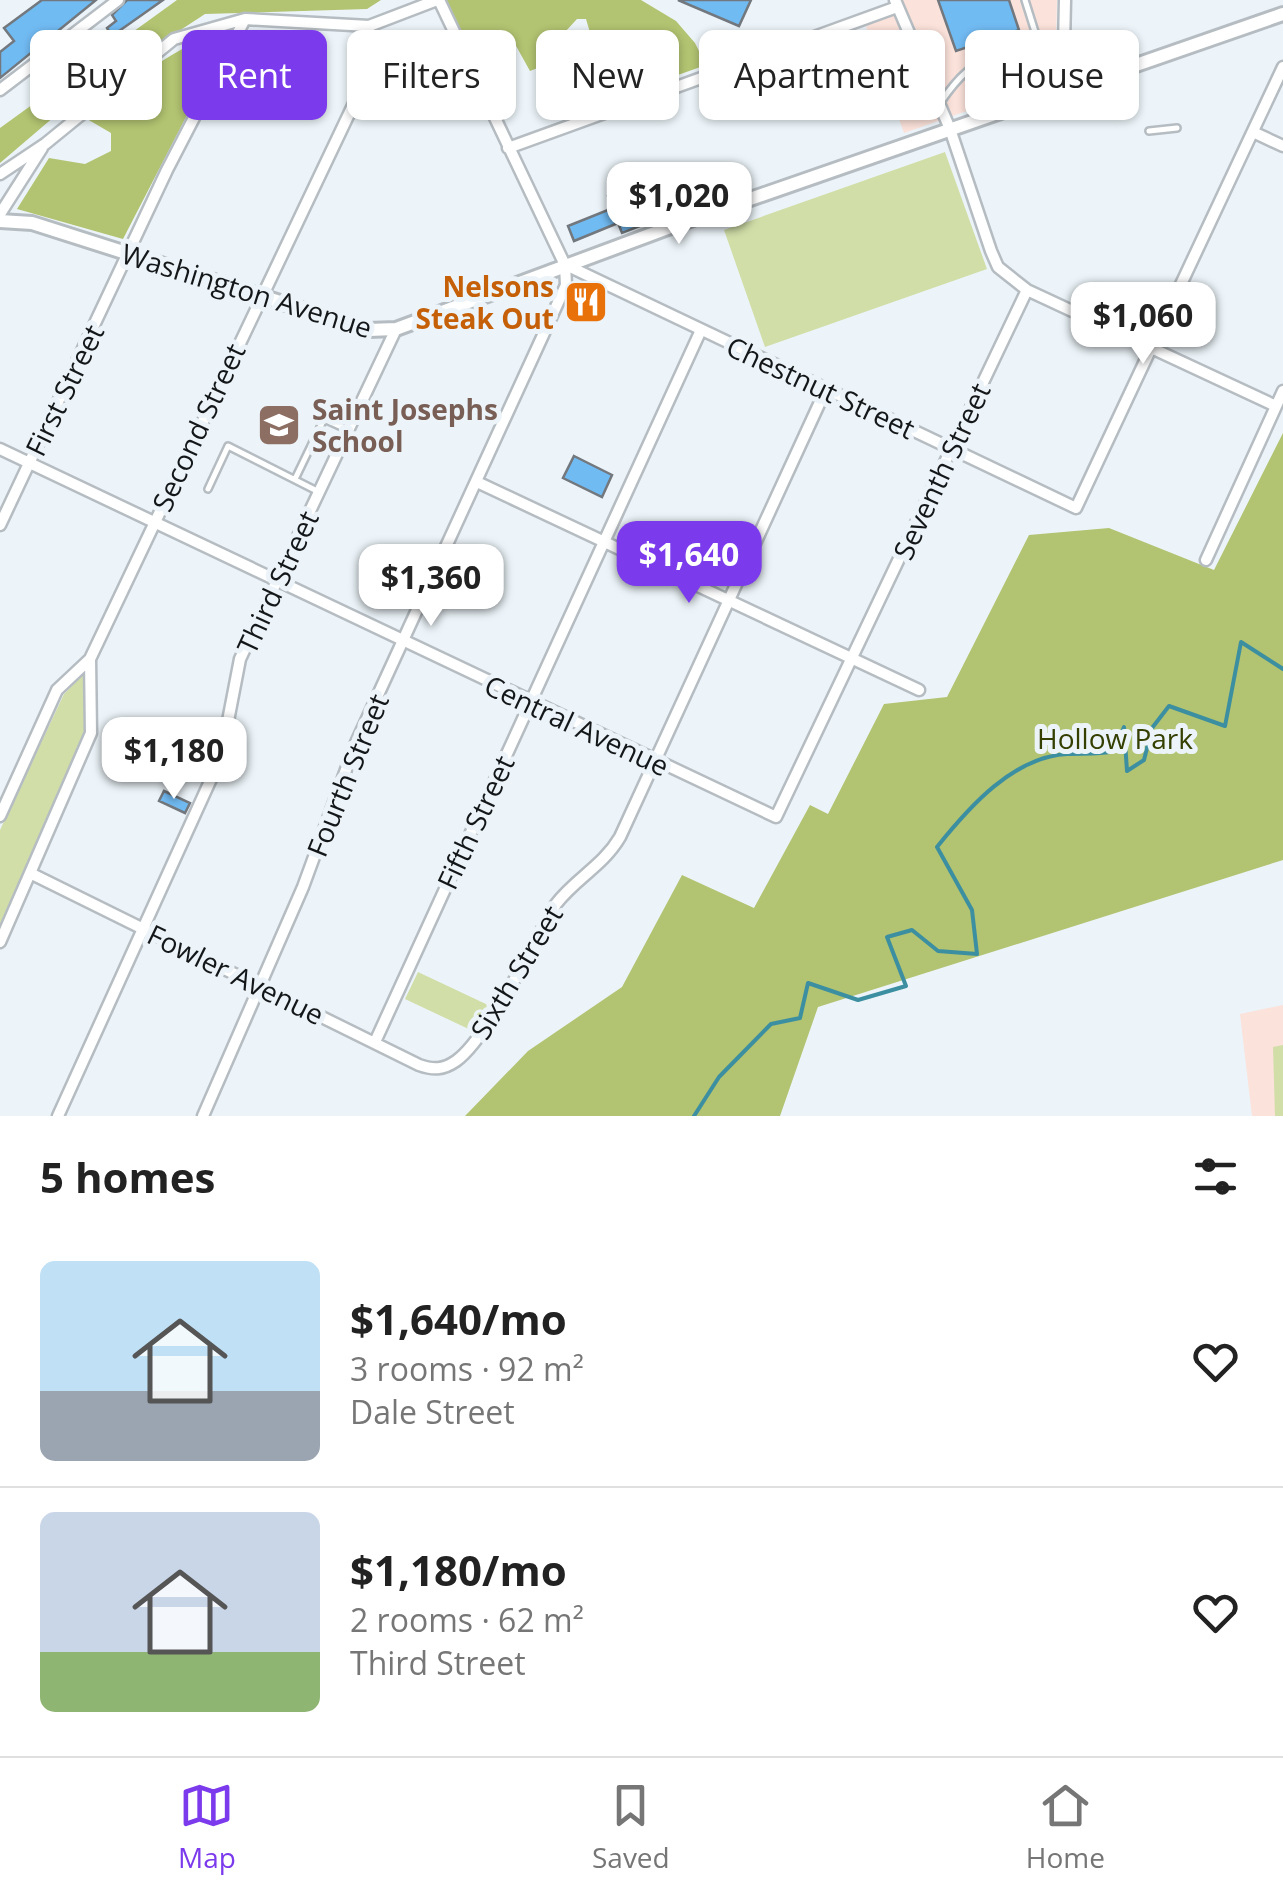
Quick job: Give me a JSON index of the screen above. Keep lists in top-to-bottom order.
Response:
{
  "streets": {
    "street": [
      "Washington Avenue",
      "Chestnut Street",
      "First Street",
      "Second Street",
      "Seventh Street",
      "Third Street",
      "Central Avenue",
      "Fourth Street",
      "Fifth Street",
      "Sixth Street",
      "Fowler Avenue"
    ]
  },
  "crossings": [
    ["Washington Avenue", "Chestnut Street"],
    ["Washington Avenue", "First Street"],
    ["Washington Avenue", "Second Street"],
    ["Washington Avenue", "Third Street"],
    ["Washington Avenue", "Fourth Street"],
    ["Chestnut Street", "Seventh Street"],
    ["Chestnut Street", "Fourth Street"],
    ["Chestnut Street", "Fifth Street"],
    ["Chestnut Street", "Sixth Street"],
    ["First Street", "Central Avenue"],
    ["Second Street", "Central Avenue"],
    ["Seventh Street", "Central Avenue"],
    ["Third Street", "Central Avenue"],
    ["Third Street", "Fowler Avenue"],
    ["Central Avenue", "Fourth Street"],
    ["Central Avenue", "Fifth Street"],
    ["Central Avenue", "Sixth Street"],
    ["Fourth Street", "Fowler Avenue"],
    ["Fifth Street", "Fowler Avenue"],
    ["Sixth Street", "Fowler Avenue"]
  ],
  "parks": ["Hollow Park"],
  "places": {
    "restaurant": ["Nelsons Steak Out"],
    "school or university": ["Saint Josephs School"]
  },
  "page": {
    "chip": [
      "Buy",
      "Rent",
      "Filters",
      "New",
      "Apartment",
      "House"
    ],
    "price": [
      "$1,020",
      "$1,060",
      "$1,640",
      "$1,360",
      "$1,180"
    ],
    "heading": "5 homes",
    "list": [
      {
        "name": "$1,640/mo",
        "note": "3 rooms · 92 m² · Dale Street"
      },
      {
        "name": "$1,180/mo",
        "note": "2 rooms · 62 m² · Third Street"
      }
    ],
    "tabs": ["Map", "Saved", "Home"]
  }
}
